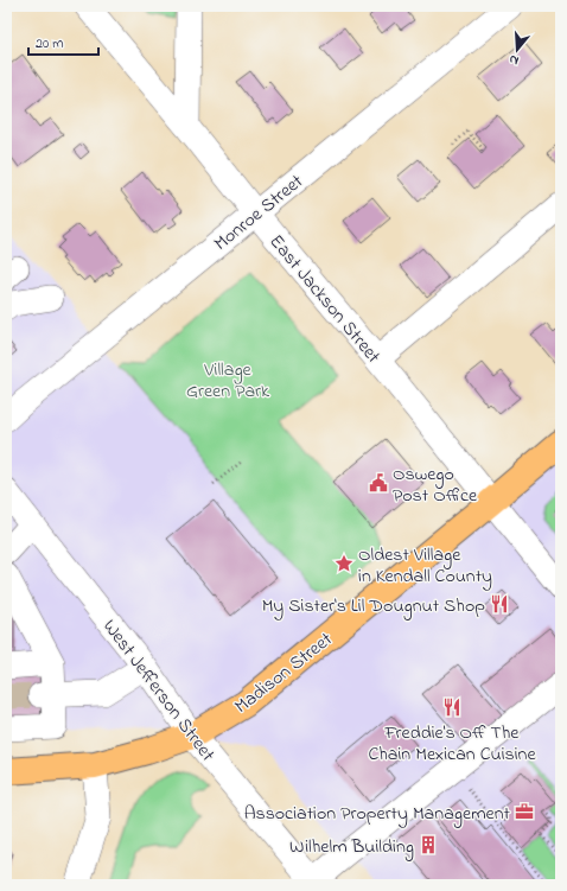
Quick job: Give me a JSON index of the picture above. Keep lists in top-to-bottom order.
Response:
{
  "streets": {
    "main road": ["Madison Street"],
    "street": ["Monroe Street", "East Jackson Street", "West Jefferson Street"]
  },
  "crossings": [
    ["Monroe Street", "East Jackson Street"],
    ["East Jackson Street", "Madison Street"],
    ["Madison Street", "West Jefferson Street"]
  ],
  "parks": ["Village Green Park"],
  "places": {
    "public building": ["Oswego Post Office"],
    "place": ["Oldest Village in Kendall County"],
    "restaurant": ["My Sister's Lil Dougnut Shop", "Freddie's Off The Chain Mexican Cuisine"],
    "office": ["Association Property Management"],
    "building": ["Wilhelm Building"]
  },
  "scale_bar": "20 m",
  "north": "bottom"
}
